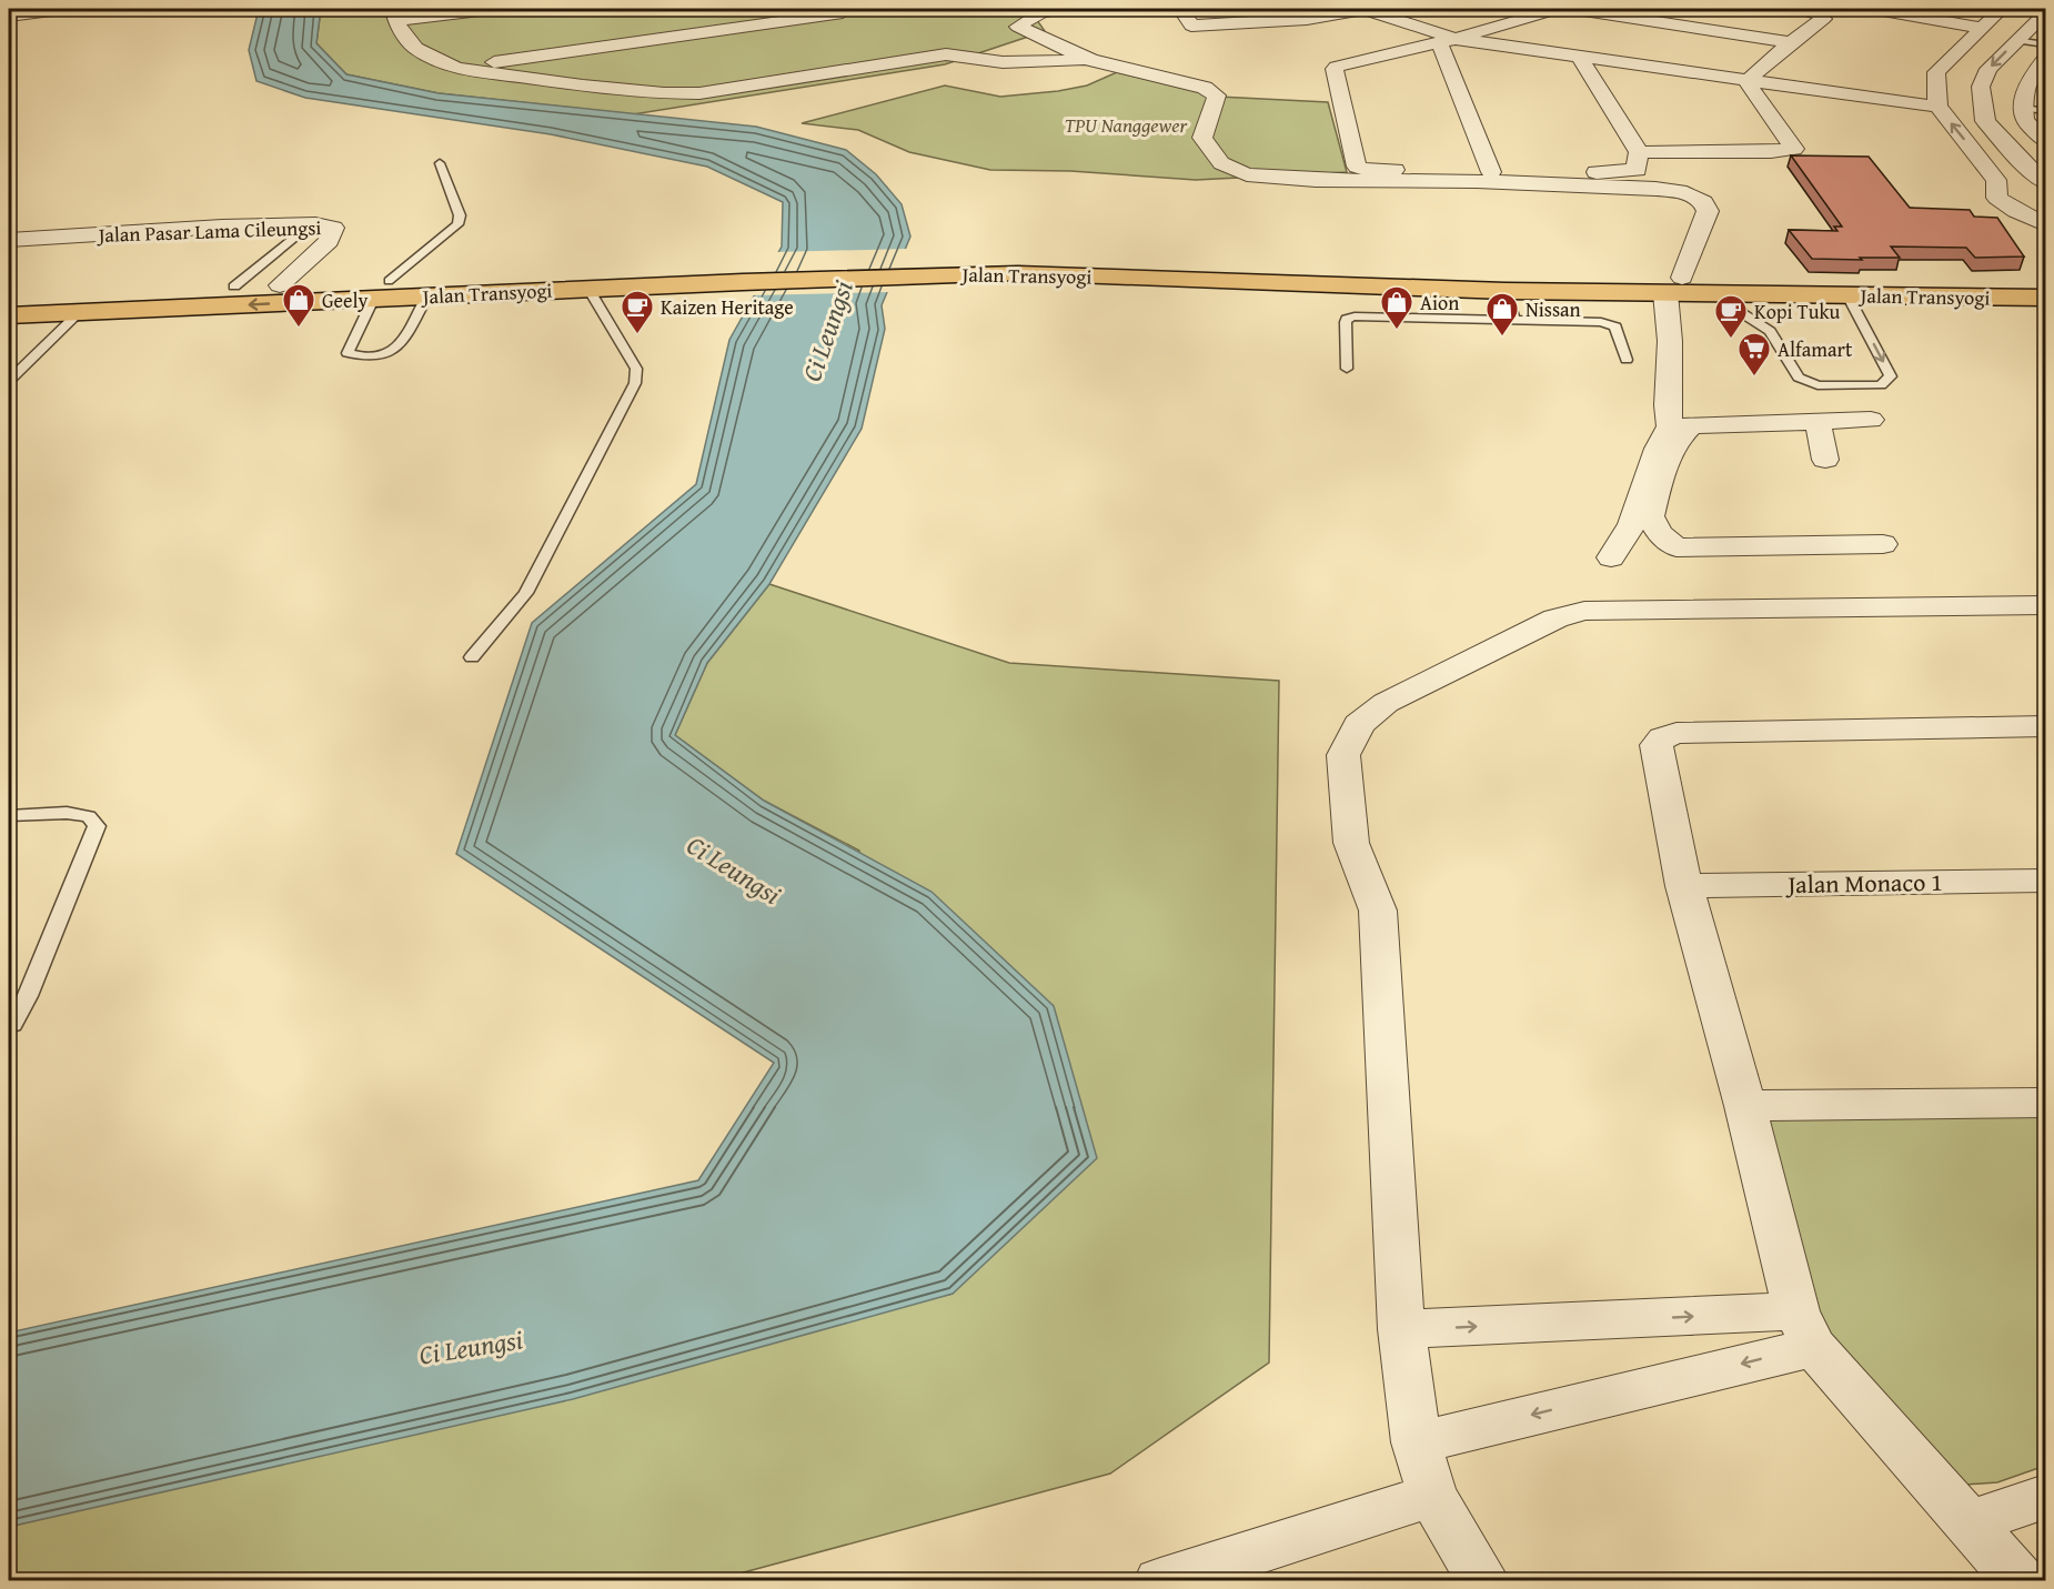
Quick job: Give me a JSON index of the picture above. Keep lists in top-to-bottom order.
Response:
{
  "streets": {
    "highway": ["Jalan Transyogi"],
    "street": ["Jalan Pasar Lama Cileungsi", "Jalan Monaco 1"]
  },
  "crossings": [
    ["Jalan Pasar Lama Cileungsi", "Jalan Transyogi"]
  ],
  "water": ["Ci Leungsi"],
  "parks": ["TPU Nanggewer"],
  "places": {
    "shop": ["Geely", "Aion", "Nissan"],
    "cafe": ["Kaizen Heritage", "Kopi Tuku"],
    "supermarket": ["Alfamart"]
  }
}
